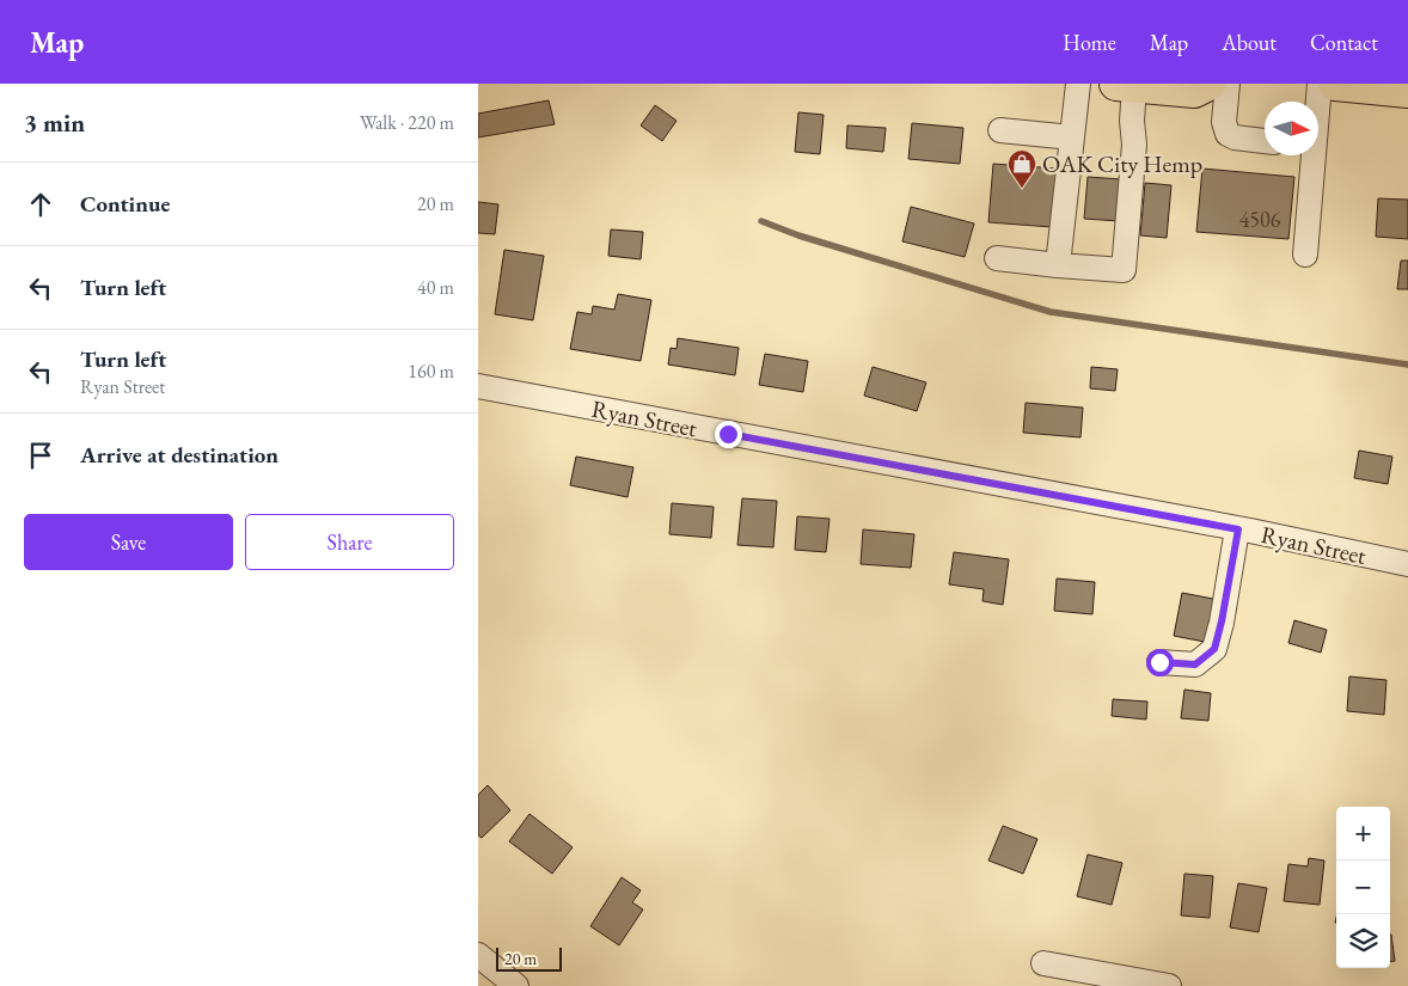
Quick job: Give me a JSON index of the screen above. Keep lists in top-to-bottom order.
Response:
{
  "streets": {
    "street": ["Ryan Street"]
  },
  "places": {
    "shop": ["OAK City Hemp"]
  },
  "house_numbers": ["4506"],
  "scale_bar": "20 m",
  "north": "right",
  "page": {
    "header": "Map",
    "nav": [
      "Home",
      "Map",
      "About",
      "Contact"
    ],
    "heading": ["3 min", "Walk · 220 m"],
    "list": [
      ["Continue", "20 m"],
      ["Turn left", "40 m"],
      ["Turn left", "Ryan Street", "160 m"],
      "Arrive at destination"
    ],
    "buttons": ["Save", "Share"],
    "map_buttons": ["+", "−"],
    "scale": "20 m"
  }
}
